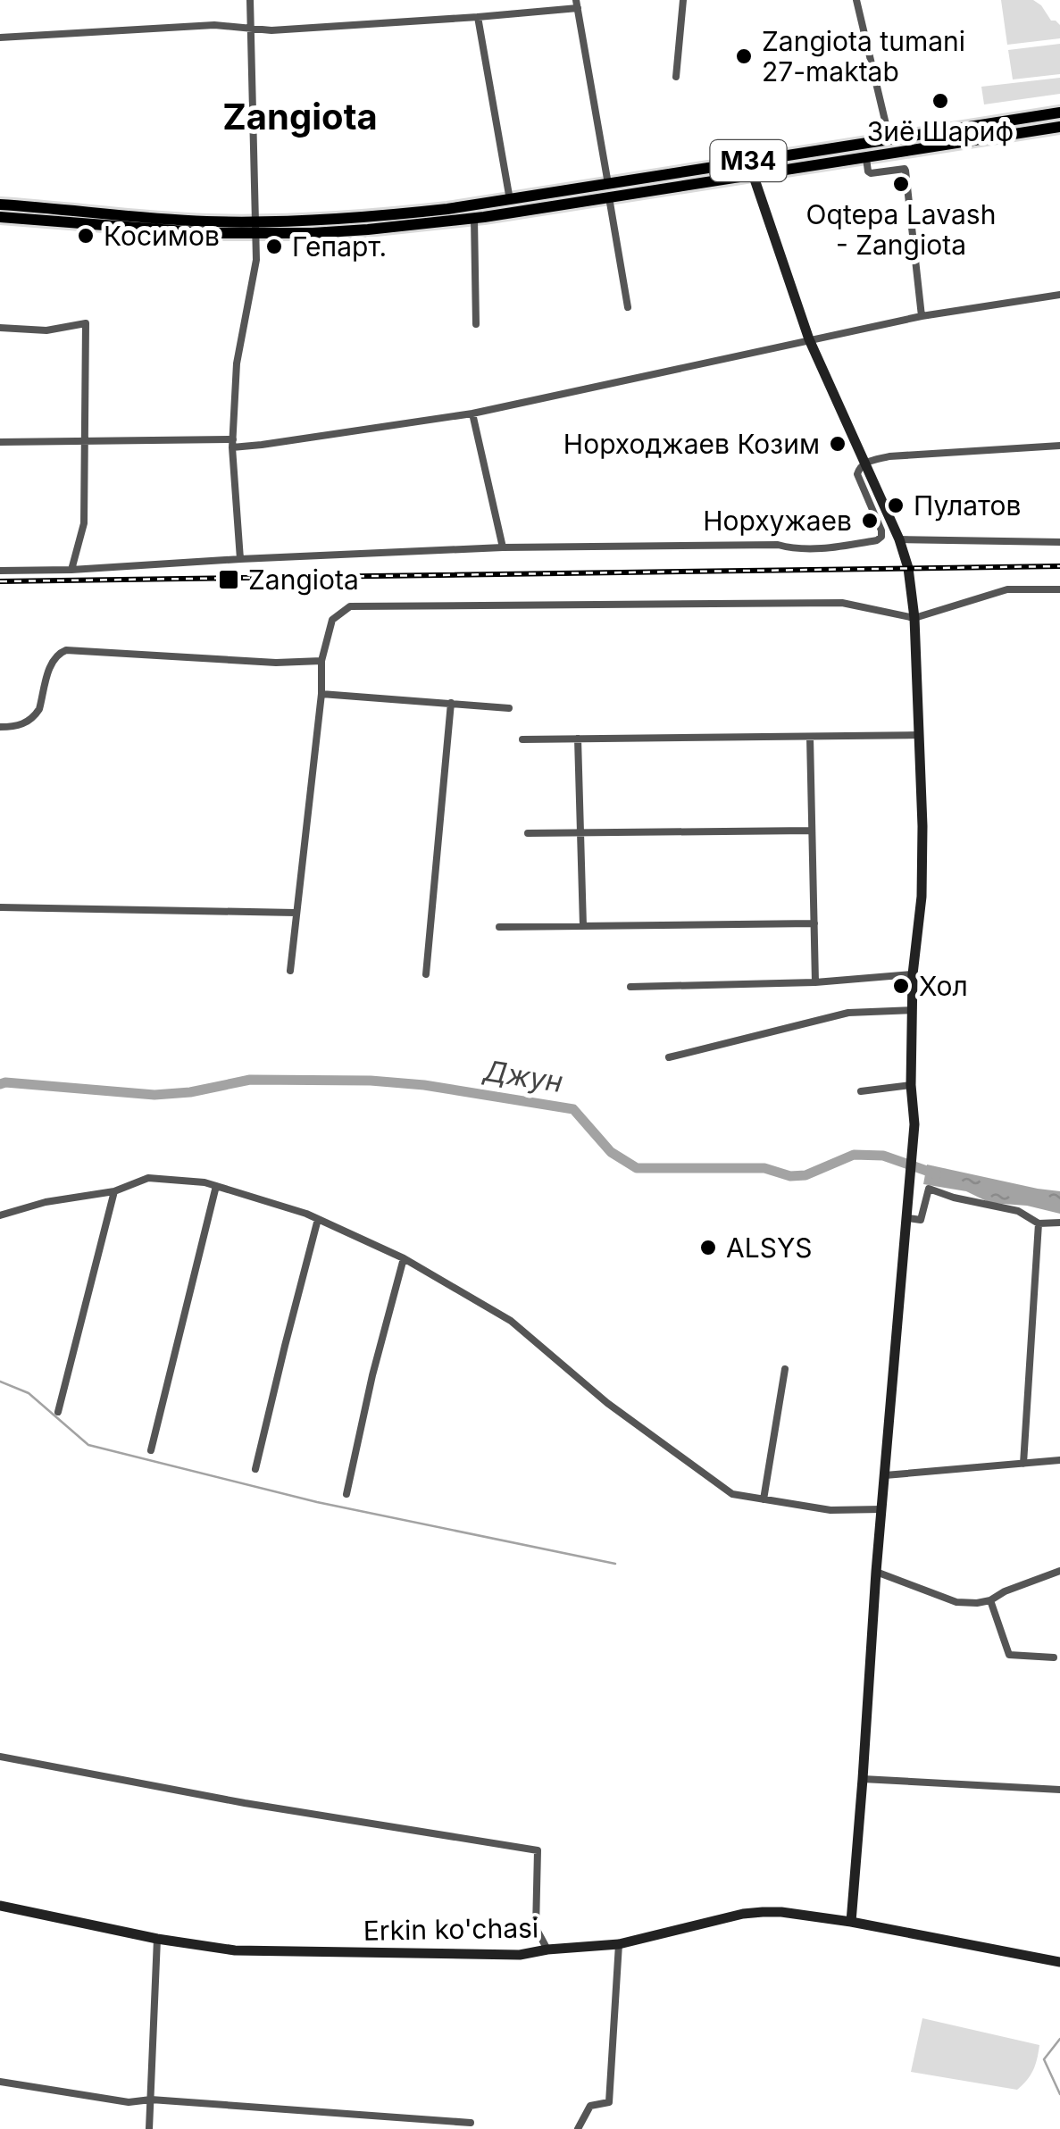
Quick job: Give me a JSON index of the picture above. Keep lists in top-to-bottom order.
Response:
{
  "streets": {
    "main road": ["M34", "Erkin ko'chasi"]
  },
  "districts": ["Zangiota"],
  "water": ["Джун"],
  "places": {
    "other": [
      "Zangiota tumani 27-maktab",
      "Зиё Шариф",
      "Oqtepa Lavash - Zangiota",
      "Косимов",
      "Гепарт.",
      "Норходжаев Козим",
      "Пулатов",
      "Норхужаев",
      "Хол",
      "ALSYS"
    ],
    "transit": ["Zangiota"]
  }
}
